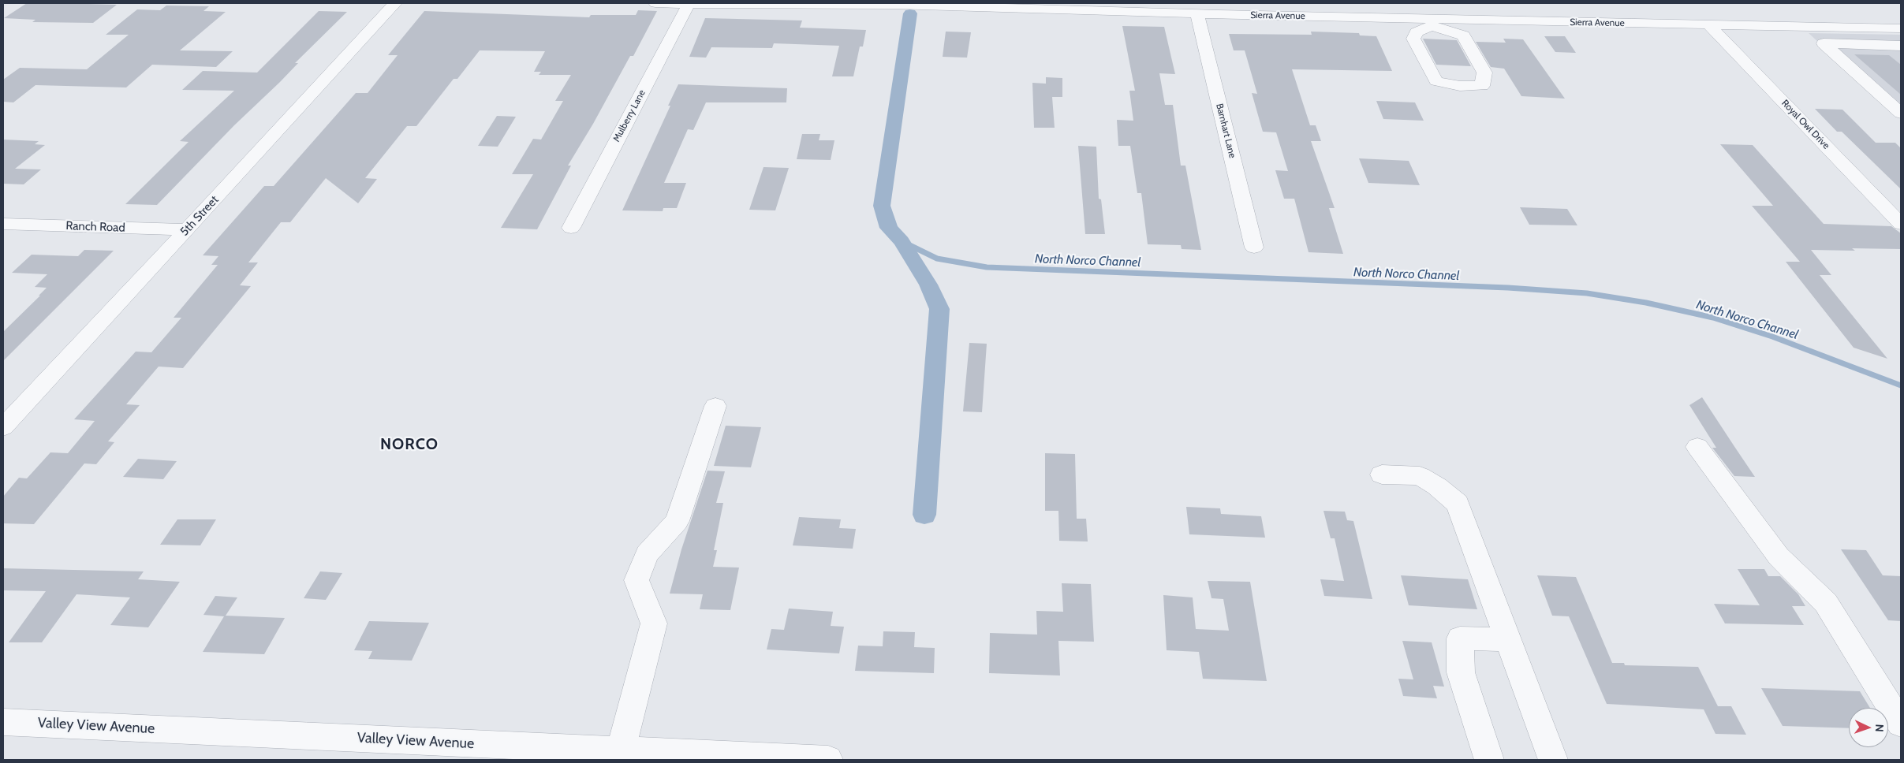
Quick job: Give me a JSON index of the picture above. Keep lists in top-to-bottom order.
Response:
{
  "streets": {
    "street": [
      "Sierra Avenue",
      "Mulberry Lane",
      "Royal Owl Drive",
      "Barnhart Lane",
      "5th Street",
      "Ranch Road",
      "Valley View Avenue"
    ]
  },
  "crossings": [
    ["Sierra Avenue", "Mulberry Lane"],
    ["Sierra Avenue", "Royal Owl Drive"],
    ["Sierra Avenue", "Barnhart Lane"],
    ["5th Street", "Ranch Road"]
  ],
  "districts": ["NORCO"],
  "water": ["North Norco Channel"],
  "north": "right"
}
